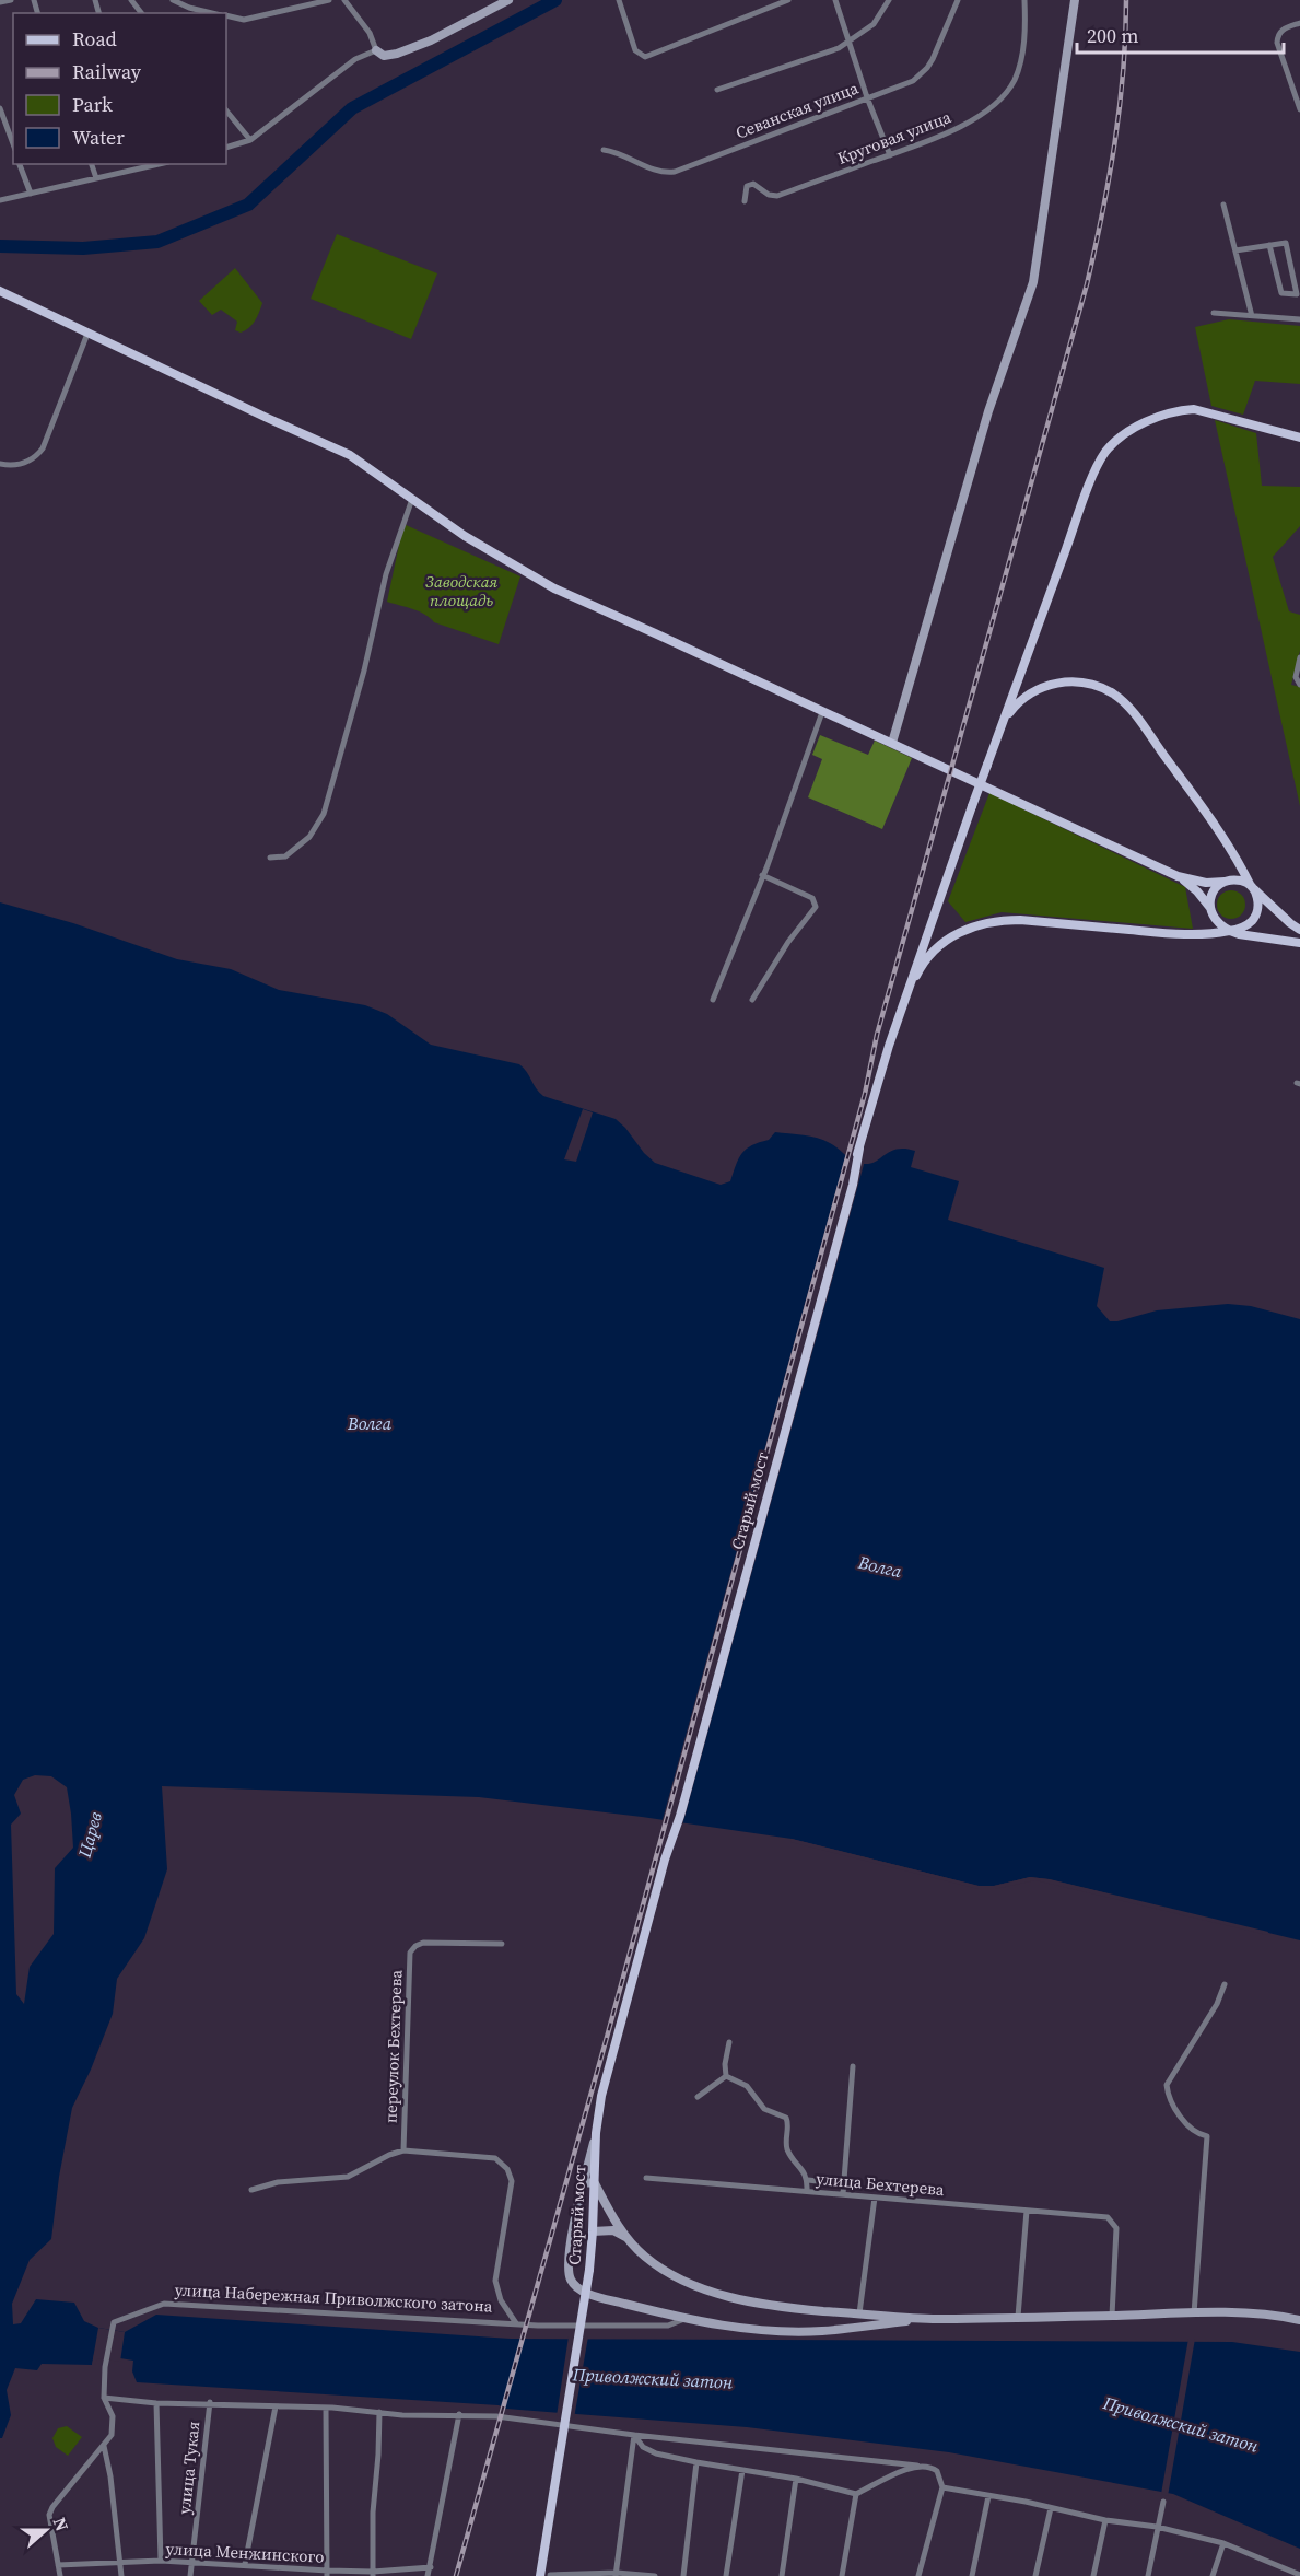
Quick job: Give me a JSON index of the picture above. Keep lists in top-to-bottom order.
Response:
{
  "streets": {
    "main road": ["Старый мост"],
    "street": [
      "Севанская улица",
      "Круговая улица",
      "переулок Бехтерева",
      "улица Бехтерева",
      "улица Набережная Приволжского затона",
      "улица Тукая",
      "улица Менжинского"
    ]
  },
  "crossings": [
    ["улица Тукая", "улица Менжинского"]
  ],
  "water": ["Волга", "Царев", "Приволжский затон"],
  "parks": ["Заводская площадь"],
  "legend": [
    "Road",
    "Railway",
    "Park",
    "Water"
  ],
  "scale_bar": "200 m",
  "north": "right"
}
